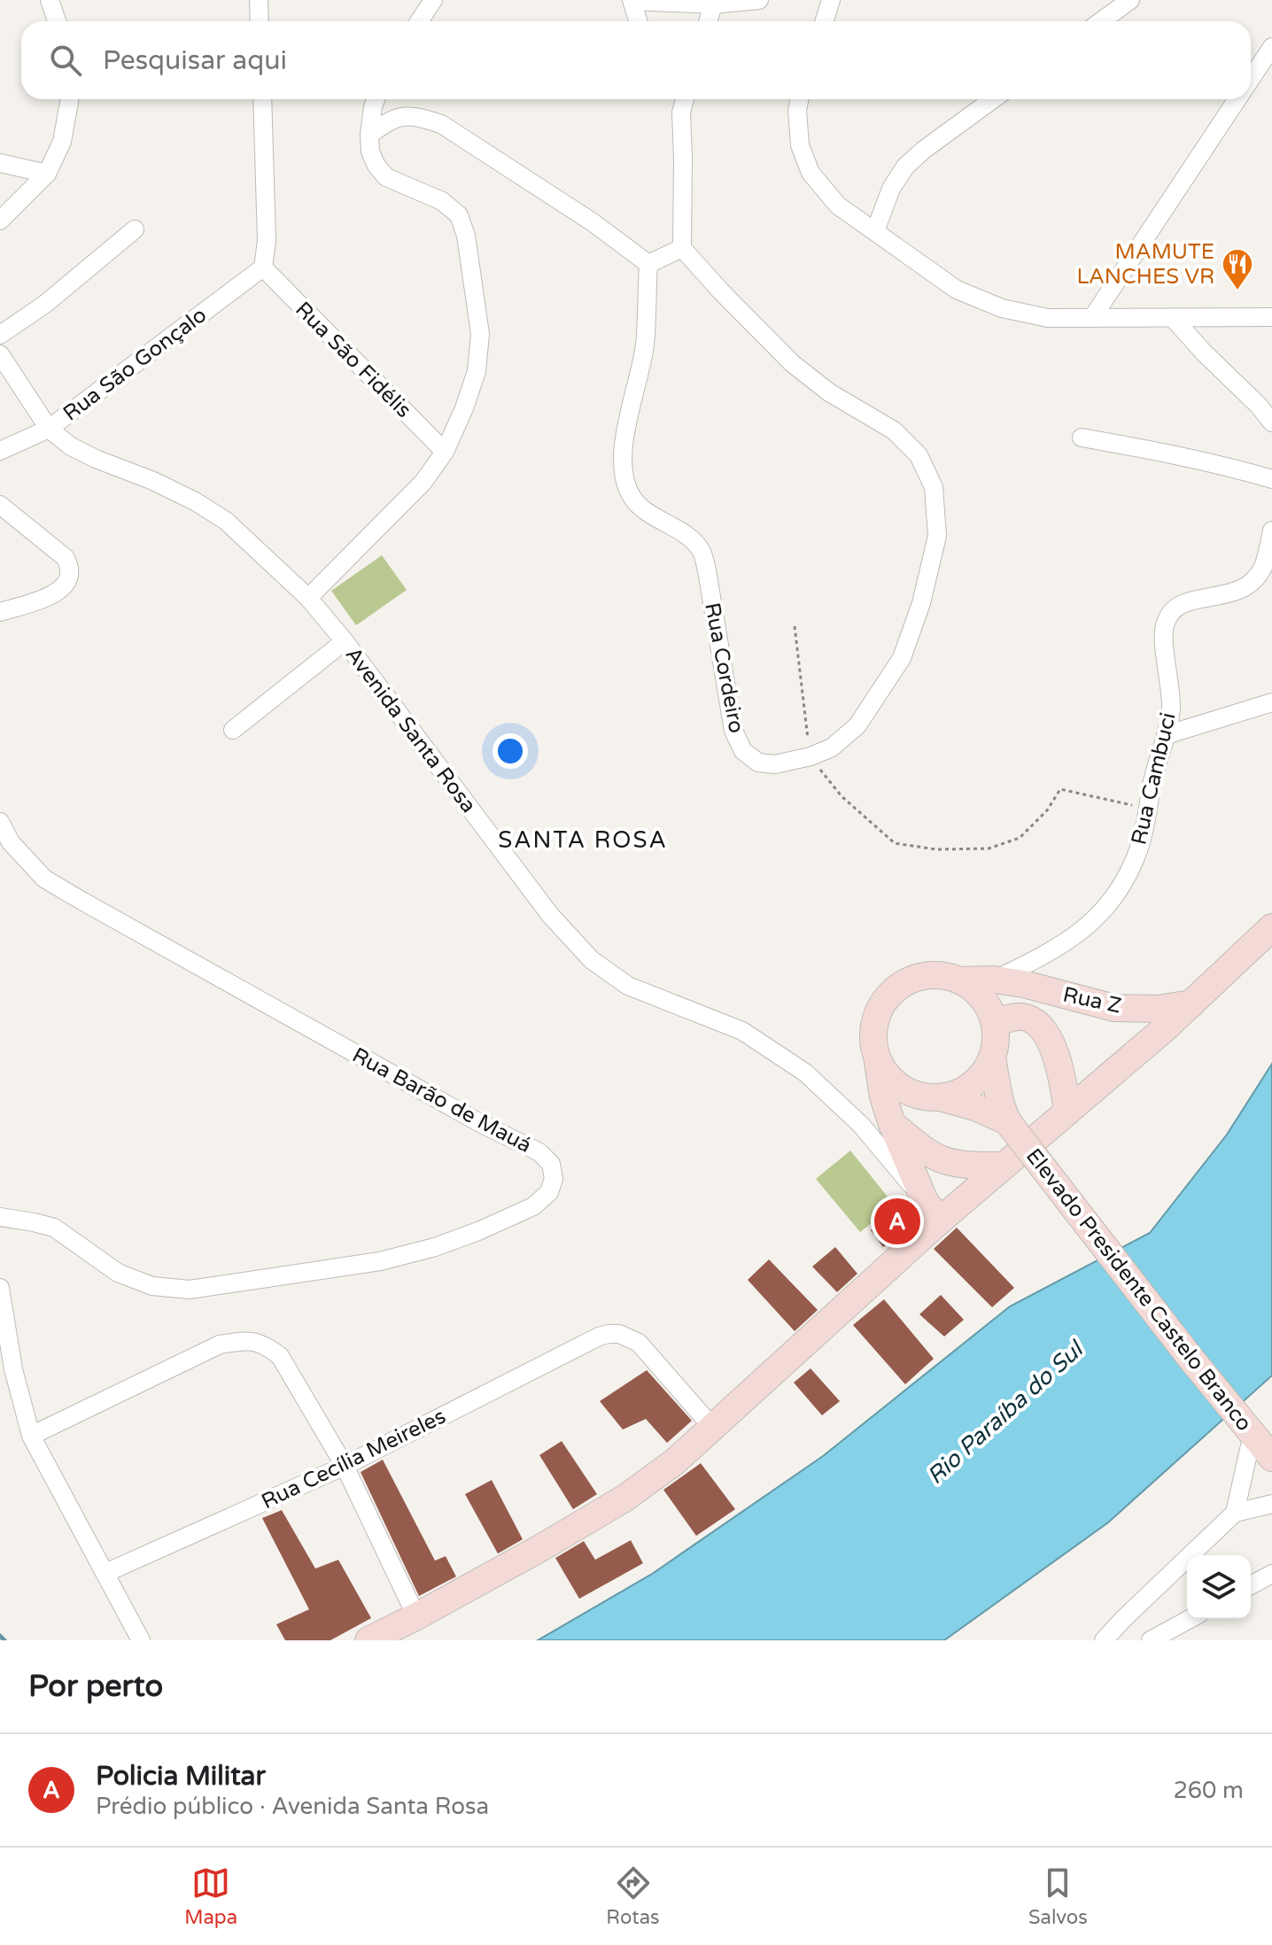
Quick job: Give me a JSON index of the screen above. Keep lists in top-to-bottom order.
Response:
{
  "streets": {
    "main road": ["Rua Z", "Elevado Presidente Castelo Branco"],
    "street": [
      "Rua São Fidélis",
      "Rua São Gonçalo",
      "Rua Cordeiro",
      "Avenida Santa Rosa",
      "Rua Cambuci",
      "Rua Barão de Mauá",
      "Rua Cecília Meireles"
    ]
  },
  "crossings": [
    ["Rua São Fidélis", "Rua São Gonçalo"],
    ["Rua São Gonçalo", "Avenida Santa Rosa"],
    ["Rua Cambuci", "Rua Z"]
  ],
  "districts": ["SANTA ROSA"],
  "water": ["Rio Paraíba do Sul"],
  "places": {
    "restaurant": ["MAMUTE LANCHES VR"]
  },
  "page": {
    "search": "Pesquisar aqui",
    "pins": "A",
    "heading": "Por perto",
    "list": [
      {
        "mark": "A",
        "name": "Policia Militar",
        "note": "Prédio público · Avenida Santa Rosa",
        "value": "260 m"
      }
    ],
    "nav": ["Mapa", "Rotas", "Salvos"]
  }
}
